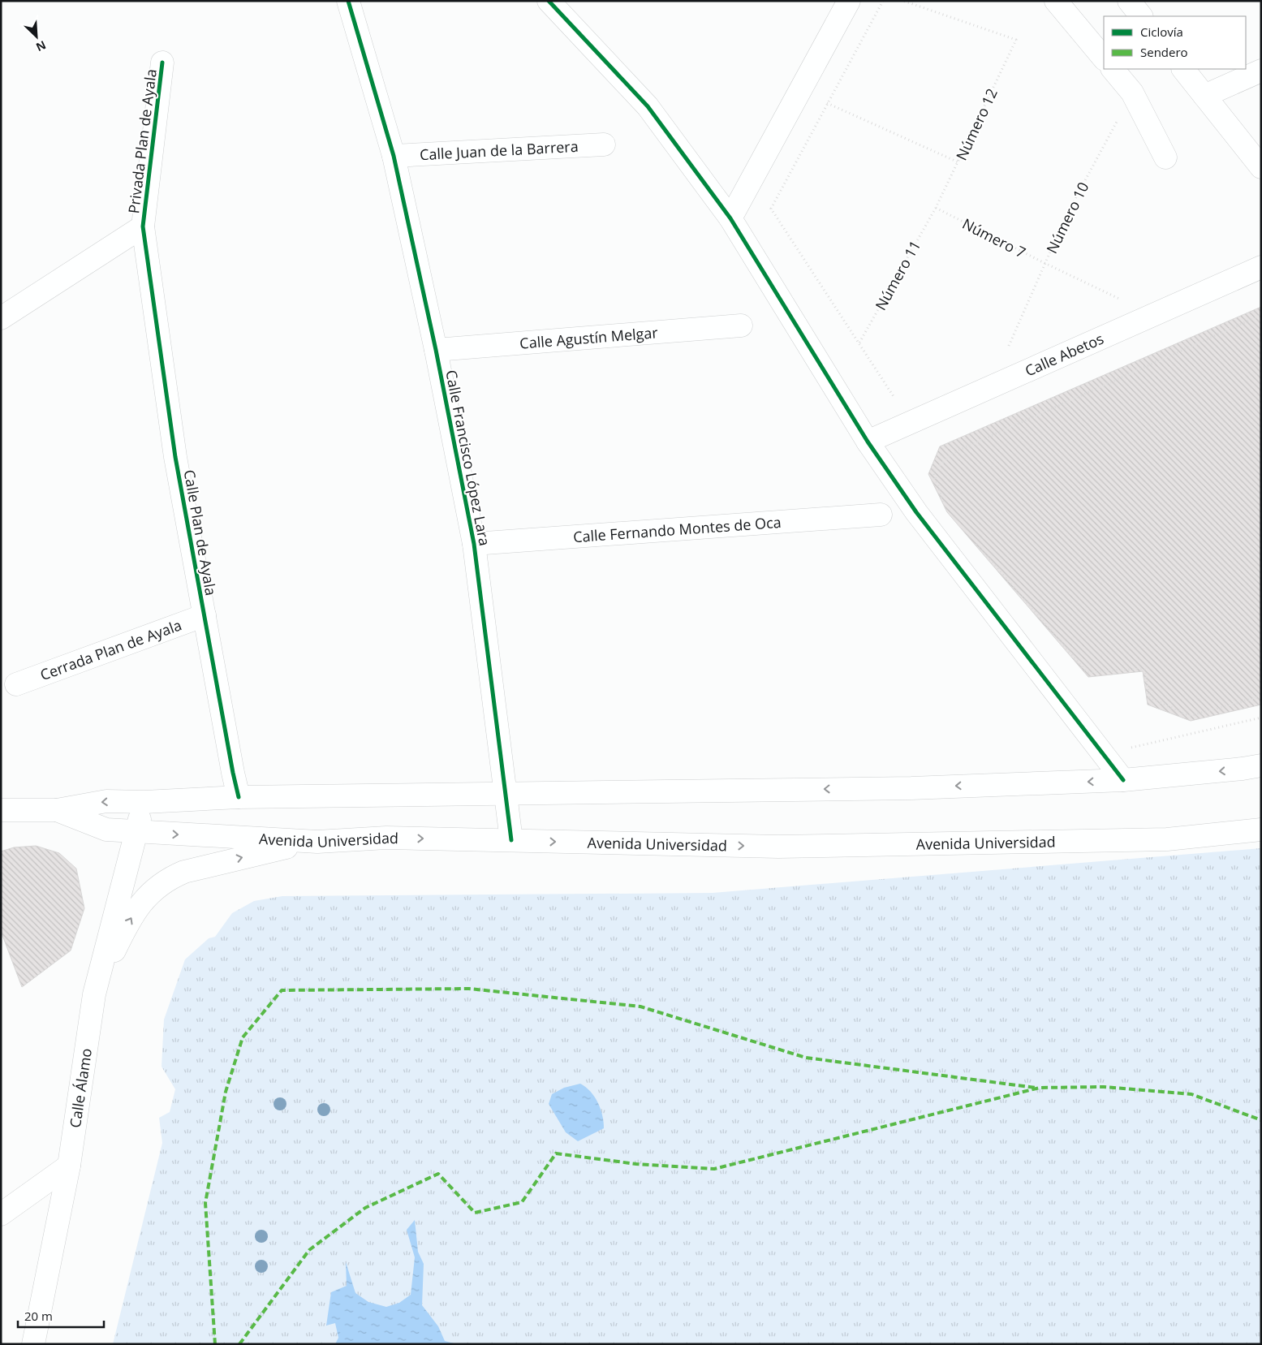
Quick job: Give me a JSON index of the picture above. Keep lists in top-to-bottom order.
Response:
{
  "streets": {
    "street": [
      "Privada Plan de Ayala",
      "Calle Juan de la Barrera",
      "Calle Agustín Melgar",
      "Calle Abetos",
      "Calle Francisco López Lara",
      "Calle Fernando Montes de Oca",
      "Calle Plan de Ayala",
      "Cerrada Plan de Ayala",
      "Avenida Universidad",
      "Calle Álamo"
    ],
    "path": [
      "Número 12",
      "Número 10",
      "Número 7",
      "Número 11"
    ]
  },
  "crossings": [
    ["Número 12", "Número 7"],
    ["Número 12", "Número 11"],
    ["Privada Plan de Ayala", "Calle Plan de Ayala"],
    ["Calle Juan de la Barrera", "Calle Francisco López Lara"],
    ["Número 10", "Número 7"],
    ["Número 7", "Número 11"],
    ["Calle Agustín Melgar", "Calle Francisco López Lara"],
    ["Calle Francisco López Lara", "Calle Fernando Montes de Oca"],
    ["Calle Francisco López Lara", "Avenida Universidad"],
    ["Calle Plan de Ayala", "Cerrada Plan de Ayala"],
    ["Calle Plan de Ayala", "Avenida Universidad"],
    ["Avenida Universidad", "Calle Álamo"]
  ],
  "legend": ["Ciclovía", "Sendero"],
  "scale_bar": "20 m",
  "north": "bottom right"
}
